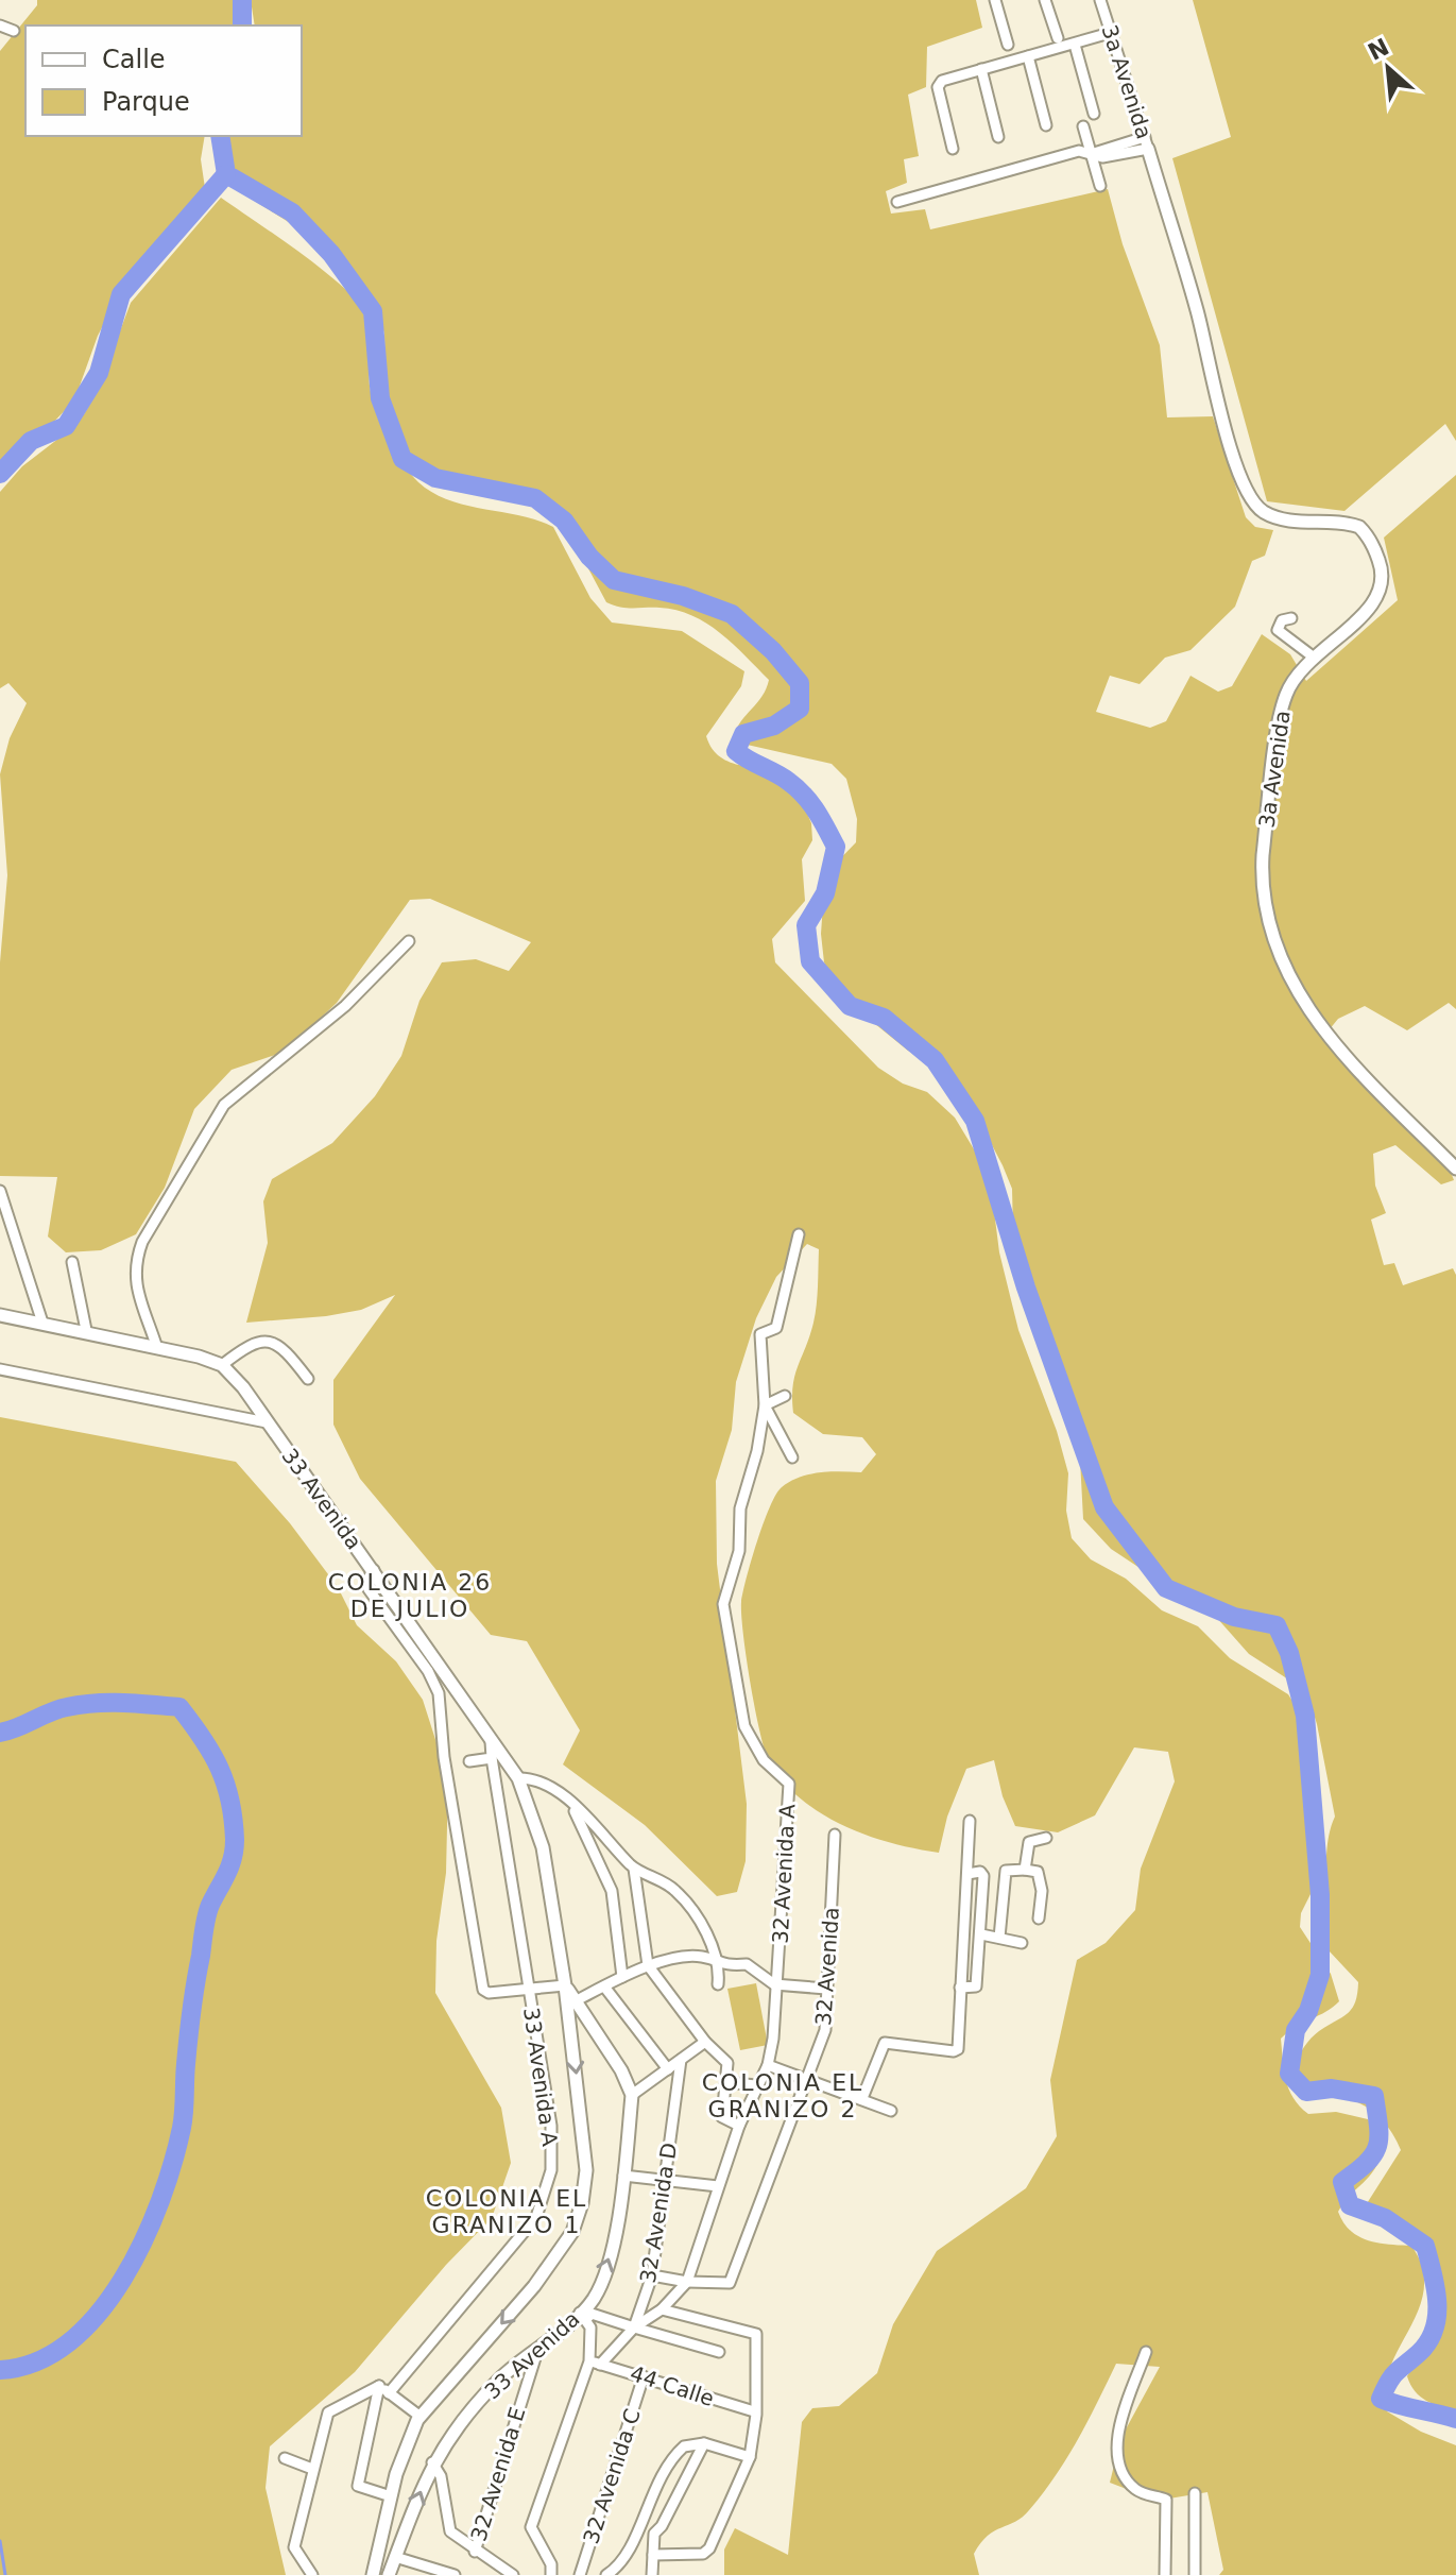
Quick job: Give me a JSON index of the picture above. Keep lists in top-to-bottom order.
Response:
{
  "streets": {
    "street": [
      "3a Avenida",
      "33 Avenida",
      "32 Avenida A",
      "32 Avenida",
      "33 Avenida A",
      "32 Avenida D",
      "44 Calle",
      "32 Avenida E",
      "32 Avenida C"
    ]
  },
  "crossings": [
    ["33 Avenida", "33 Avenida A"],
    ["33 Avenida", "32 Avenida E"],
    ["32 Avenida A", "32 Avenida"],
    ["44 Calle", "32 Avenida C"]
  ],
  "districts": ["COLONIA 26 DE JULIO", "COLONIA EL GRANIZO 2", "COLONIA EL GRANIZO 1"],
  "legend": ["Calle", "Parque"],
  "north": "top left"
}
